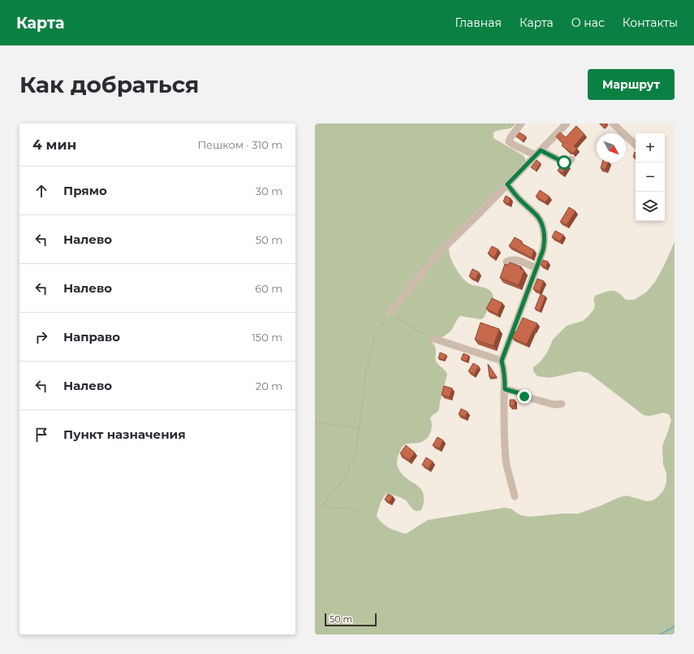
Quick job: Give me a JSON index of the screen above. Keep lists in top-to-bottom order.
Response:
{
  "scale_bar": "50 m",
  "north": "bottom right",
  "page": {
    "header": "Карта",
    "nav": [
      "Главная",
      "Карта",
      "О нас",
      "Контакты"
    ],
    "buttons": "Маршрут",
    "title": "Как добраться",
    "heading": ["4 мин", "Пешком · 310 m"],
    "map_buttons": ["+", "−"],
    "list": [
      ["Прямо", "30 m"],
      ["Налево", "50 m"],
      ["Налево", "60 m"],
      ["Направо", "150 m"],
      ["Налево", "20 m"],
      "Пункт назначения"
    ],
    "scale": "50 m"
  }
}
